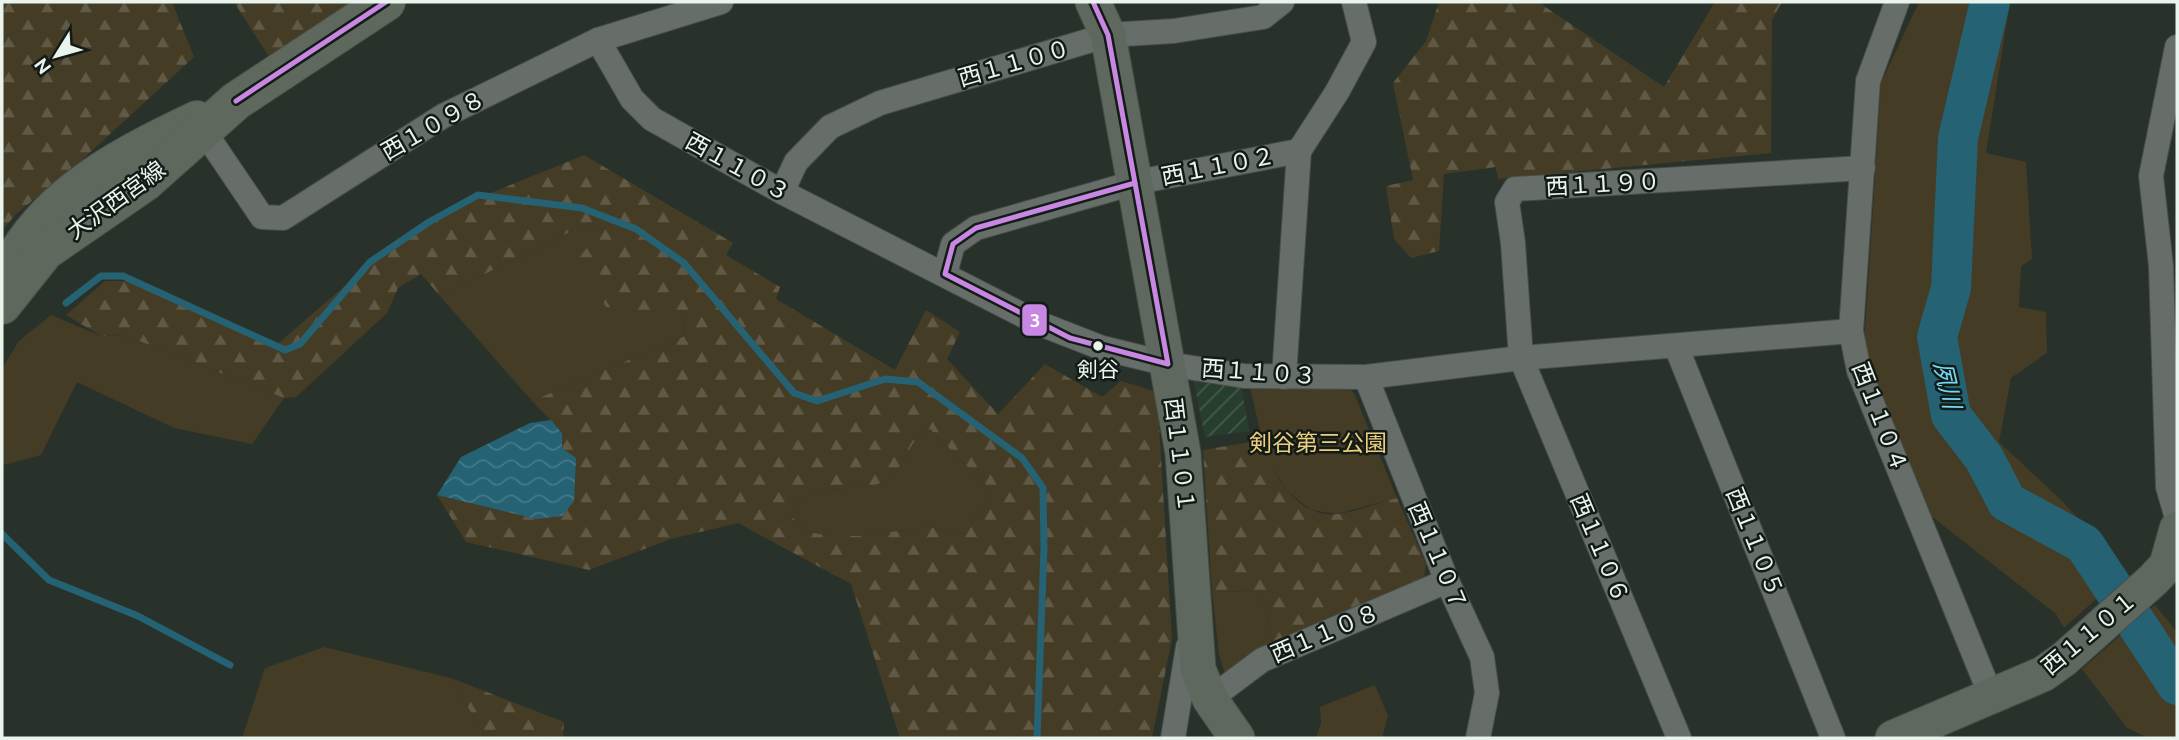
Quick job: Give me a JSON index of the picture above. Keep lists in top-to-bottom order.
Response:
{
  "streets": {
    "main road": ["大沢西宮線"],
    "street": [
      "西１１００",
      "西１０９８",
      "西１１０２",
      "西１１０３",
      "西１１９０",
      "西１１０４",
      "西１１０１",
      "西１１０５",
      "西１１０６",
      "西１１０７",
      "西１１０８"
    ]
  },
  "crossings": [
    ["西１１００", "西１１０３"],
    ["西１１００", "西１１０１"],
    ["西１０９８", "西１１０３"],
    ["西１０９８", "大沢西宮線"],
    ["西１１０２", "西１１０３"],
    ["西１１０２", "西１１０１"],
    ["西１１０３", "西１１９０"],
    ["西１１０３", "西１１０４"],
    ["西１１０３", "西１１０１"],
    ["西１１０３", "西１１０５"],
    ["西１１０３", "西１１０６"],
    ["西１１０３", "西１１０７"],
    ["西１１９０", "西１１０４"],
    ["西１１９０", "西１１０６"],
    ["西１１０４", "西１１０１"],
    ["西１１０１", "西１１０８"],
    ["西１１０７", "西１１０８"]
  ],
  "water": ["夙川"],
  "parks": ["剣谷第三公園"],
  "places": ["剣谷"],
  "lines": ["transit line 3"],
  "north": "bottom left"
}
